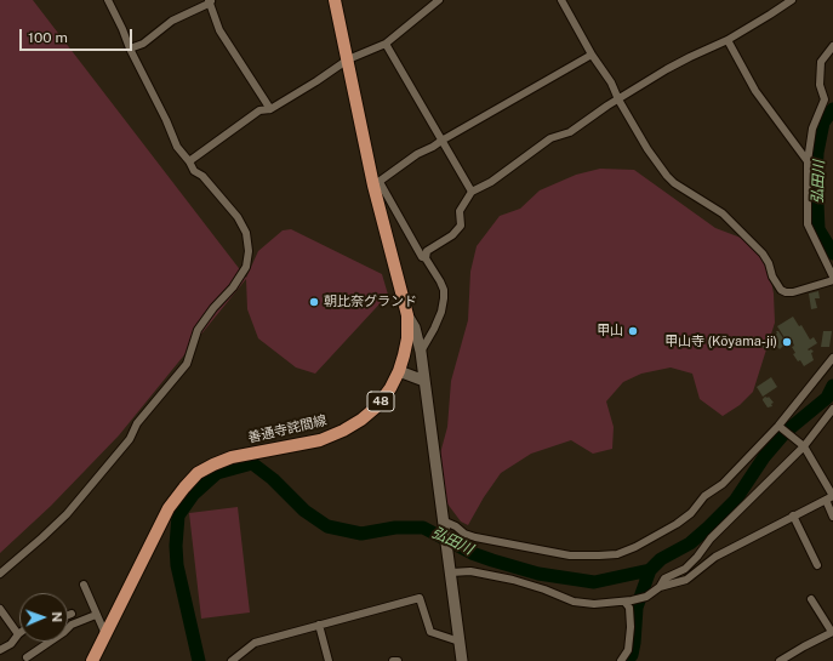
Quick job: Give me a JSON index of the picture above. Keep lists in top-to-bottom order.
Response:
{
  "streets": {
    "main road": ["48", "善通寺詫間線"]
  },
  "water": ["弘田川"],
  "places": ["朝比奈グランド", "甲山", "甲山寺 (Kōyama-ji)"],
  "scale_bar": "100 m",
  "north": "right"
}
